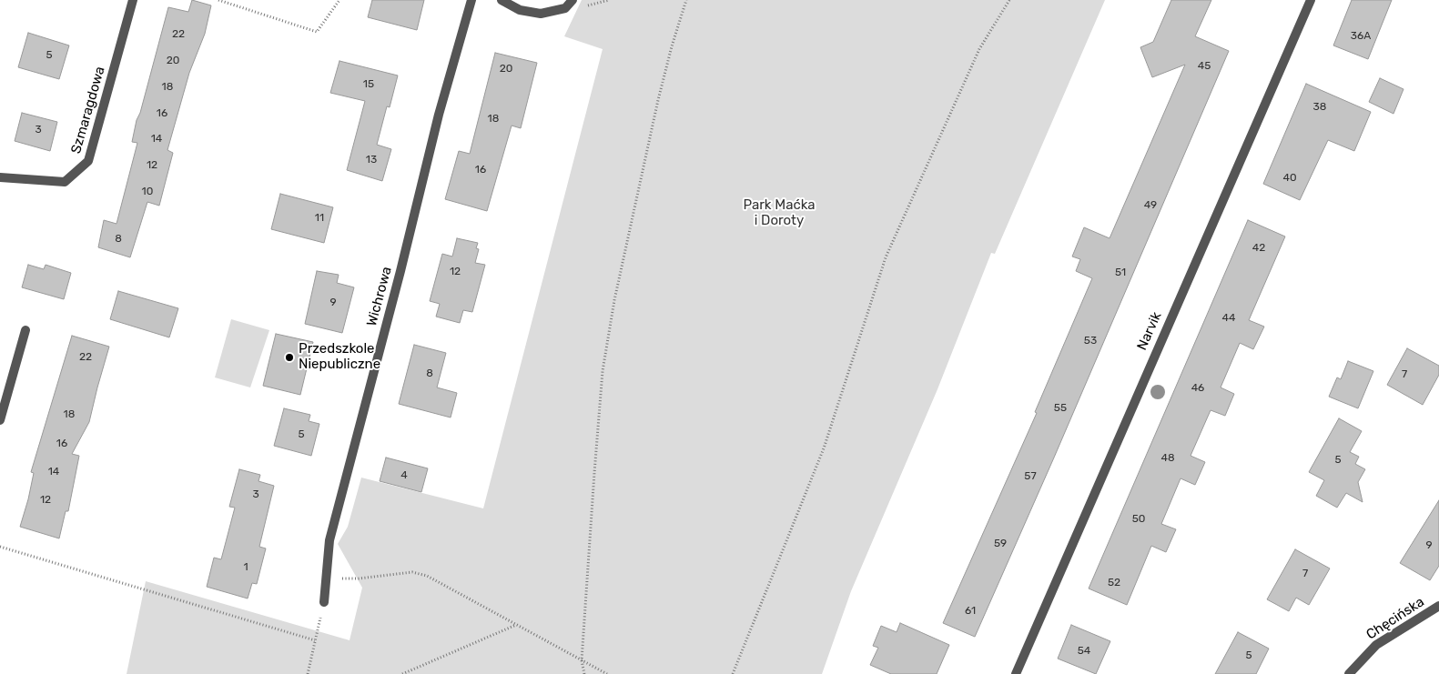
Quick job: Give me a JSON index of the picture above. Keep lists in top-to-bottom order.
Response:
{
  "streets": {
    "street": [
      "Szmaragdowa",
      "Wichrowa",
      "Narvik",
      "Chęcińska"
    ]
  },
  "parks": ["Park Maćka i Doroty"],
  "places": ["Przedszkole Niepubliczne"],
  "house_numbers": [
    "22",
    "36A",
    "5",
    "20",
    "45",
    "20",
    "15",
    "18",
    "38",
    "16",
    "18",
    "3",
    "14",
    "13",
    "12",
    "16",
    "40",
    "10",
    "49",
    "11",
    "8",
    "42",
    "12",
    "51",
    "9",
    "44",
    "53",
    "22",
    "8",
    "7",
    "46",
    "55",
    "18",
    "5",
    "16",
    "48",
    "5",
    "14",
    "4",
    "57",
    "3",
    "12",
    "50",
    "59",
    "9",
    "1",
    "7",
    "52",
    "61",
    "54",
    "5"
  ]
}
